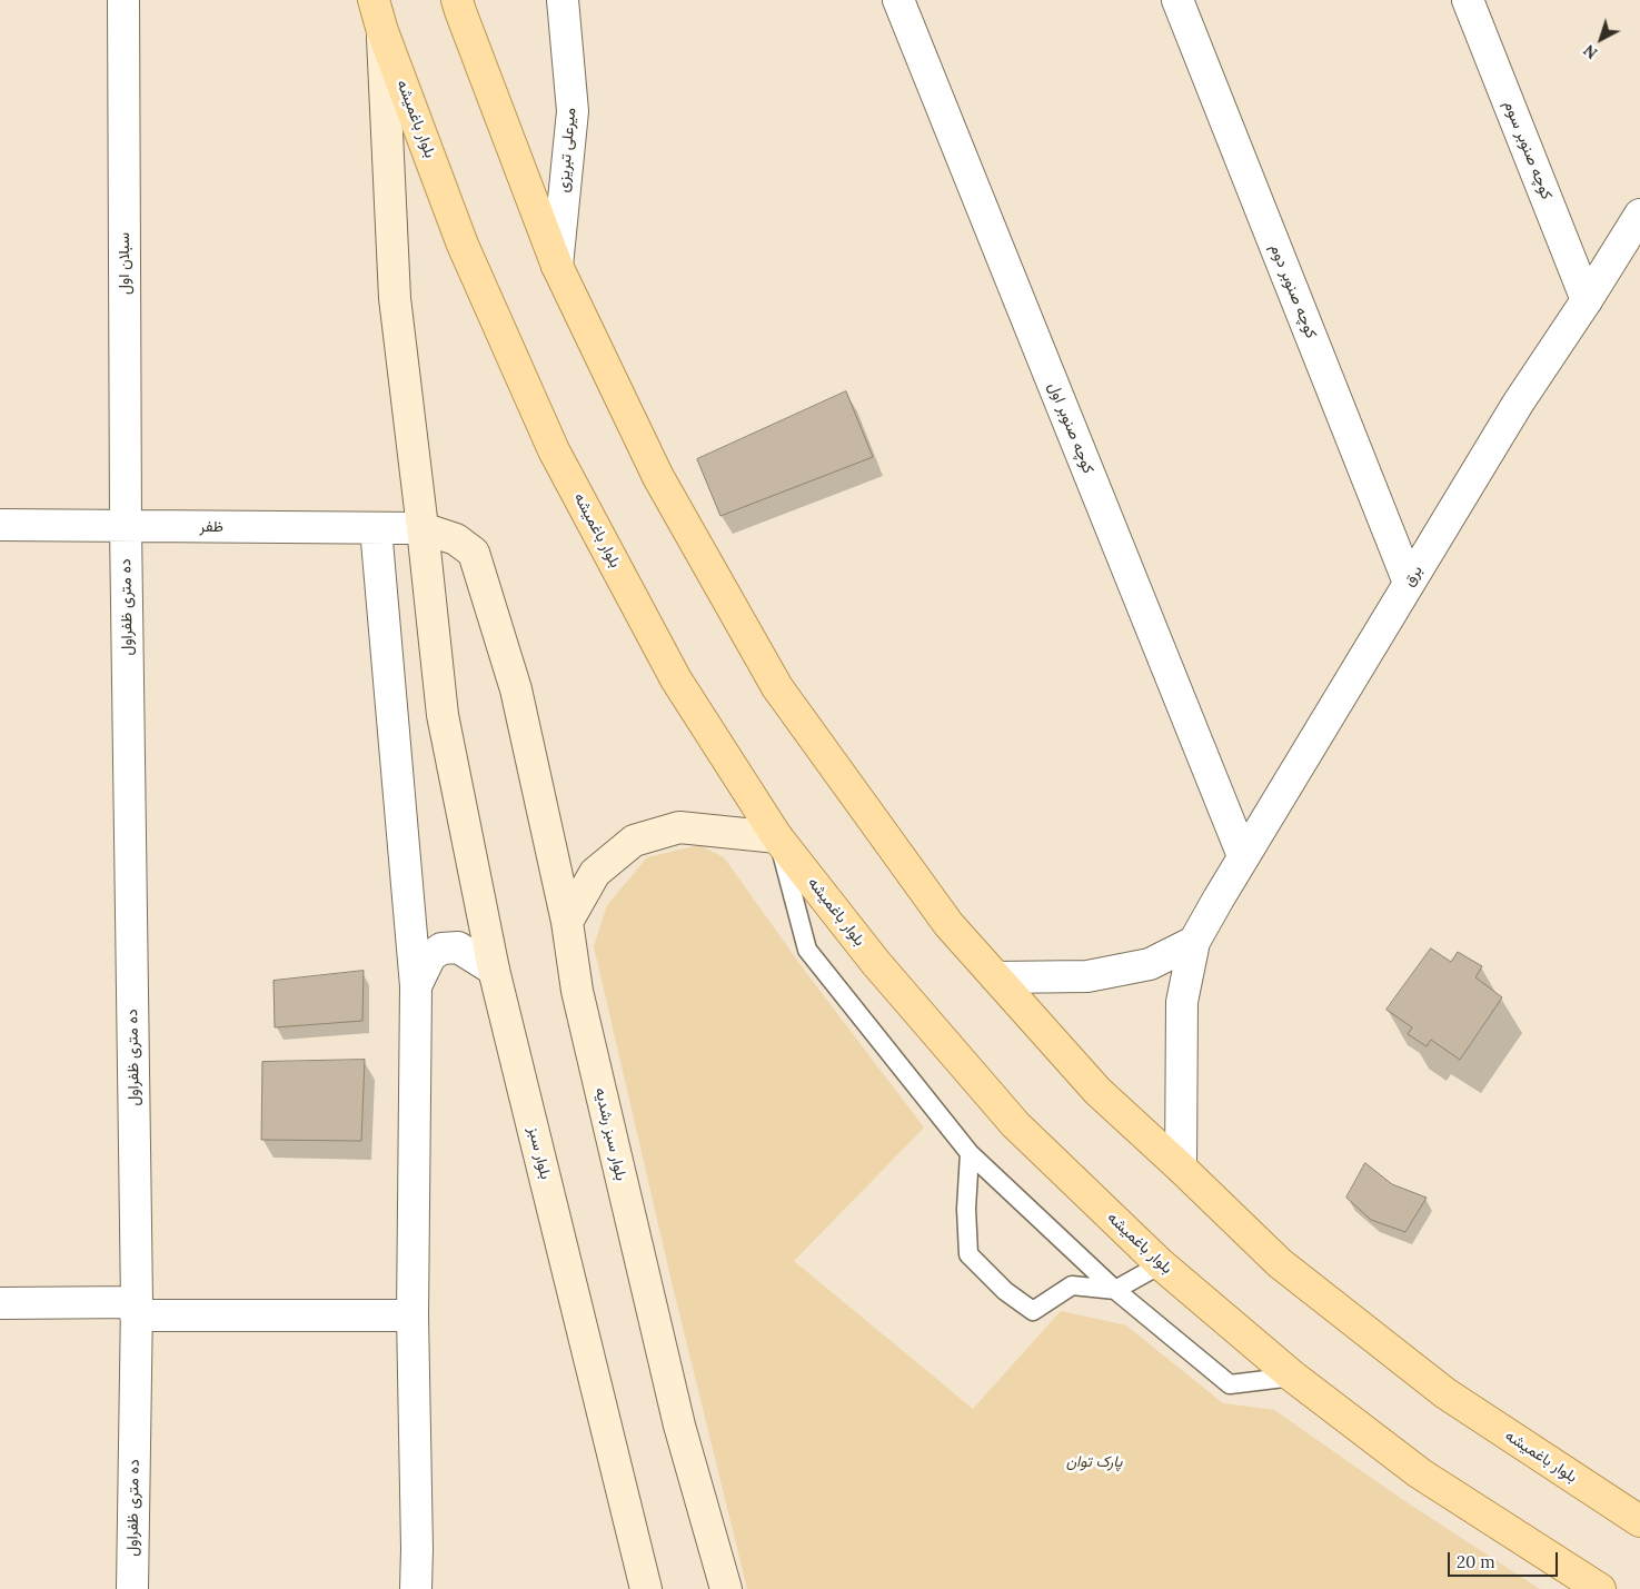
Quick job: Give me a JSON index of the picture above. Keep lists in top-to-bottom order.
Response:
{
  "streets": {
    "main road": ["بلوار باغمیشه", "بلوار سبز رشدیه", "بلوار سبز"],
    "street": [
      "میرعلی تبریزی",
      "کوچه صنوبر سوم",
      "سبلان اول",
      "کوچه صنوبر دوم",
      "کوچه صنوبر اول",
      "ظفر",
      "برق",
      "ده متری ظفراول"
    ]
  },
  "crossings": [
    ["بلوار باغمیشه", "میرعلی تبریزی"],
    ["بلوار باغمیشه", "برق"],
    ["بلوار باغمیشه", "بلوار سبز"],
    ["کوچه صنوبر سوم", "برق"],
    ["سبلان اول", "ظفر"],
    ["سبلان اول", "ده متری ظفراول"],
    ["کوچه صنوبر دوم", "برق"],
    ["کوچه صنوبر اول", "برق"],
    ["ظفر", "ده متری ظفراول"],
    ["ظفر", "بلوار سبز رشدیه"],
    ["ظفر", "بلوار سبز"],
    ["بلوار سبز رشدیه", "بلوار سبز"]
  ],
  "parks": ["پارک توان"],
  "scale_bar": "20 m",
  "north": "bottom left"
}
